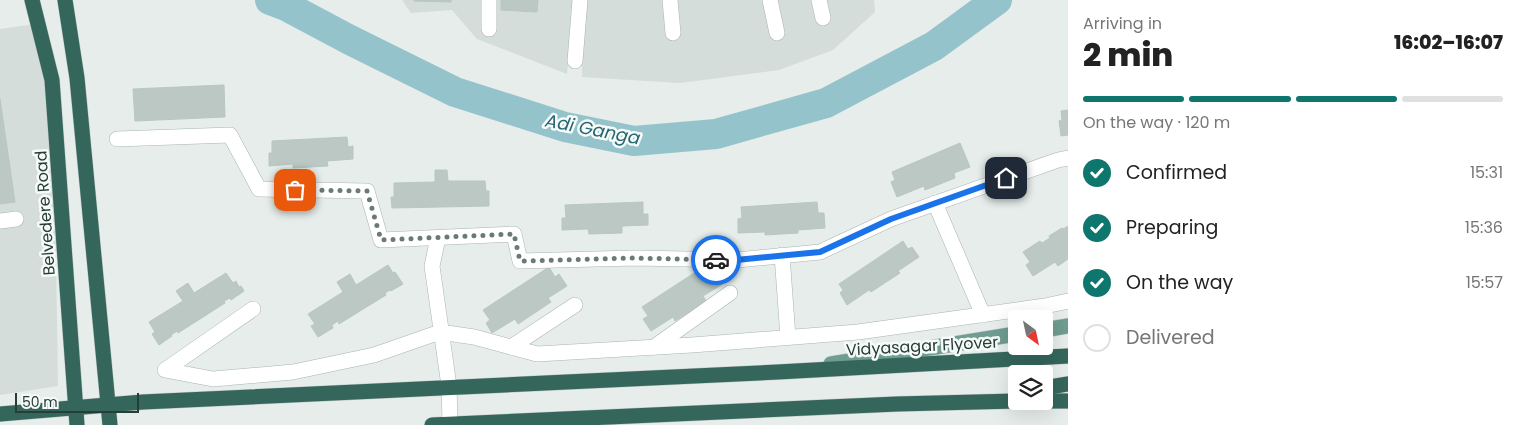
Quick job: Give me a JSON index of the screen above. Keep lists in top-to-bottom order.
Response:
{
  "streets": {
    "highway": ["Belvedere Road", "Vidyasagar Flyover"]
  },
  "crossings": [
    ["Belvedere Road", "Vidyasagar Flyover"]
  ],
  "water": ["Adi Ganga"],
  "scale_bar": "50 m",
  "north": "bottom right",
  "page": {
    "heading": ["2 min", "Arriving in", "16:02–16:07"],
    "bar": "On the way · 120 m",
    "list": [
      ["Confirmed", "15:31"],
      ["Preparing", "15:36"],
      ["On the way", "15:57"],
      "Delivered"
    ],
    "scale": "50 m"
  }
}
